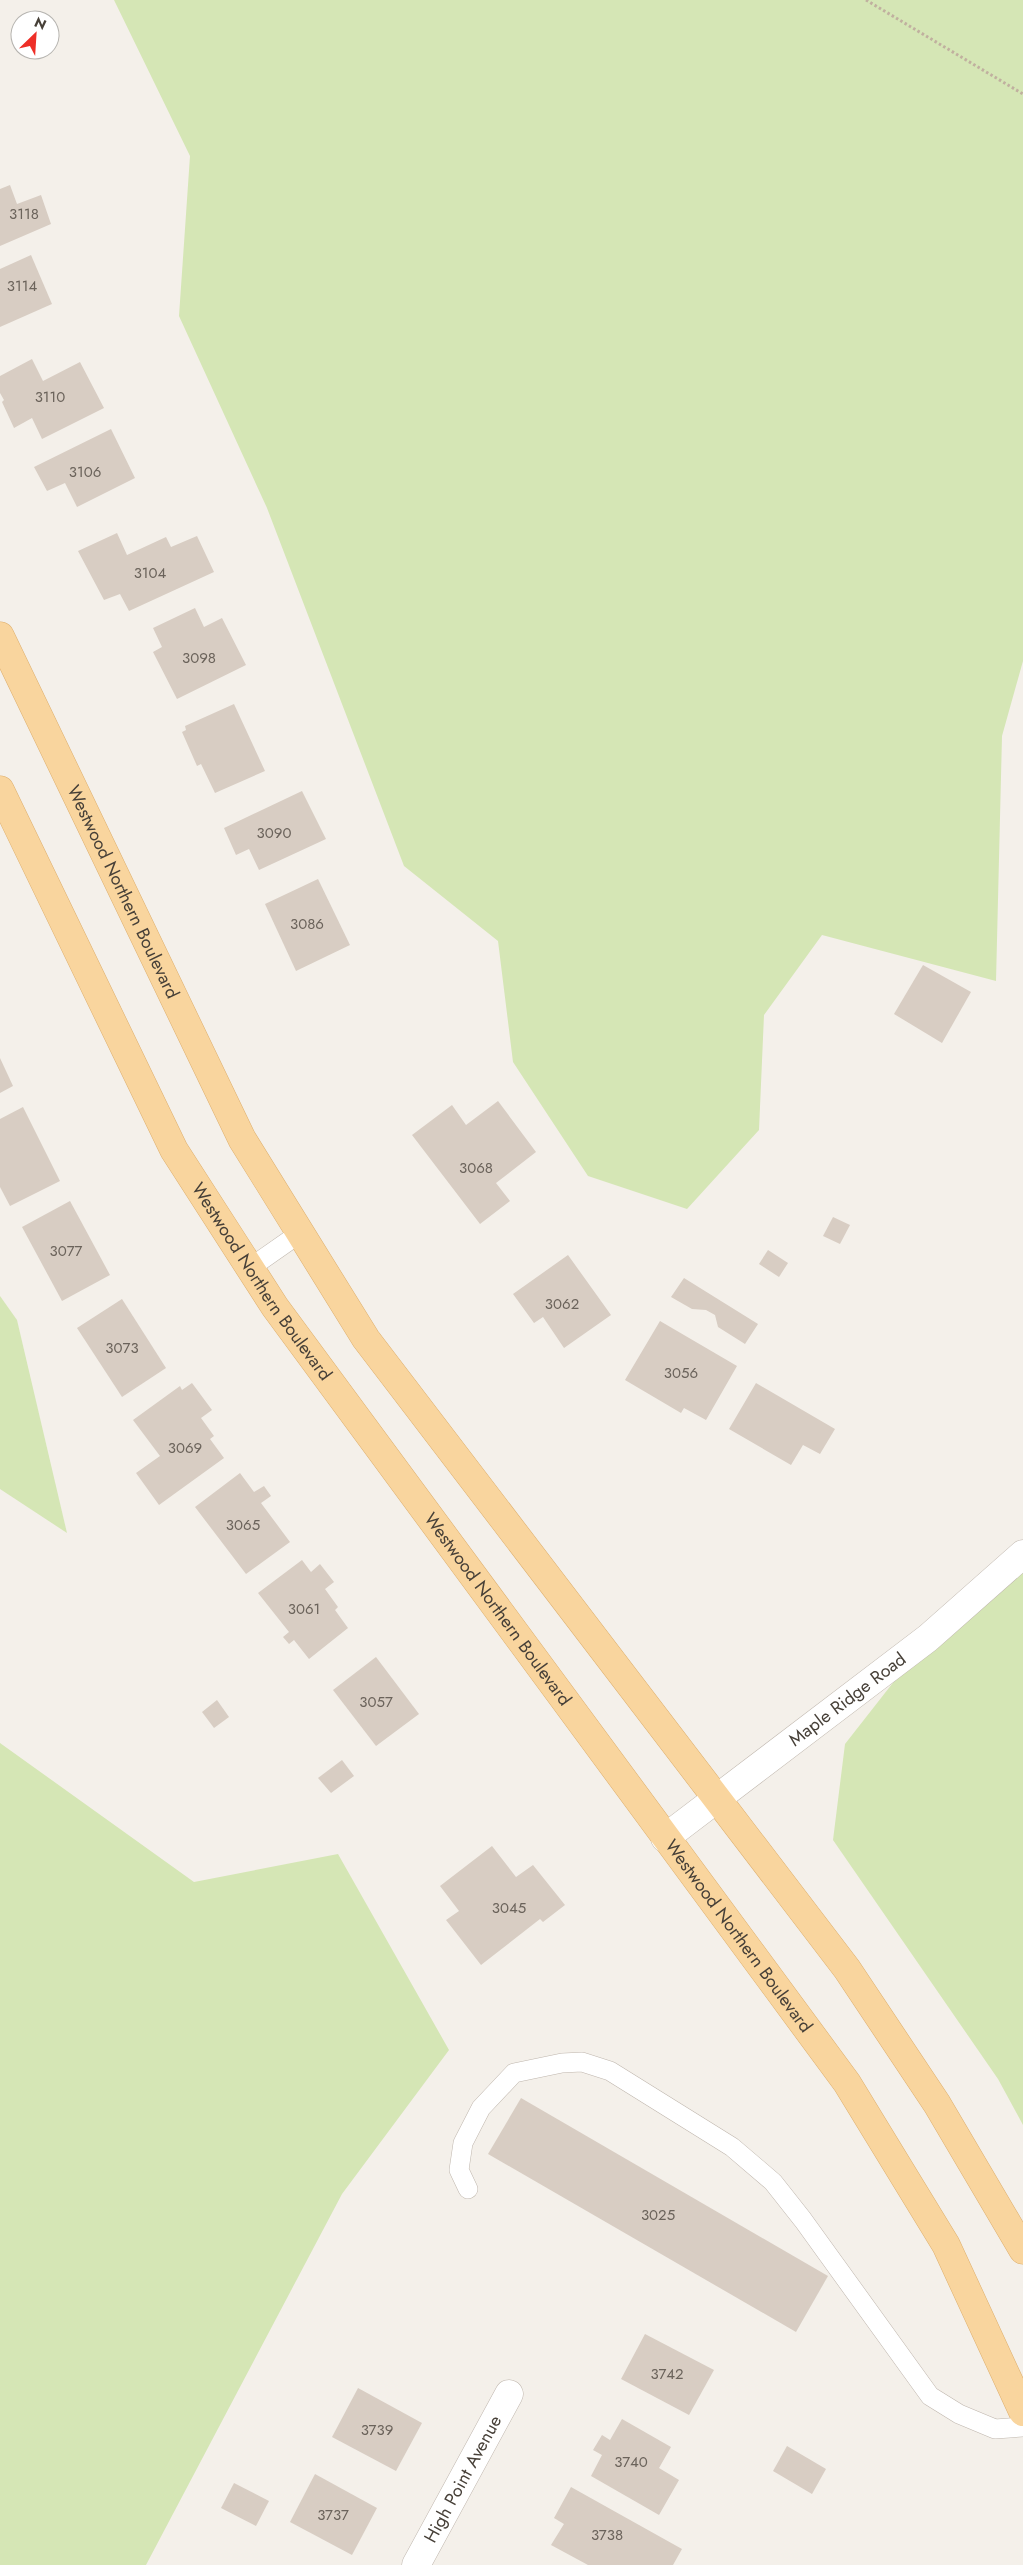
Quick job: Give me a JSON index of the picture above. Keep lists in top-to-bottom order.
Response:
{
  "streets": {
    "main road": ["Westwood Northern Boulevard"],
    "street": ["Maple Ridge Road", "High Point Avenue"]
  },
  "crossings": [
    ["Westwood Northern Boulevard", "Maple Ridge Road"]
  ],
  "house_numbers": [
    "3118",
    "3114",
    "3110",
    "3106",
    "3104",
    "3098",
    "3090",
    "3086",
    "3068",
    "3077",
    "3062",
    "3073",
    "3056",
    "3069",
    "3065",
    "3061",
    "3057",
    "3045",
    "3025",
    "3742",
    "3739",
    "3740",
    "3737",
    "3738"
  ],
  "north": "top right"
}
